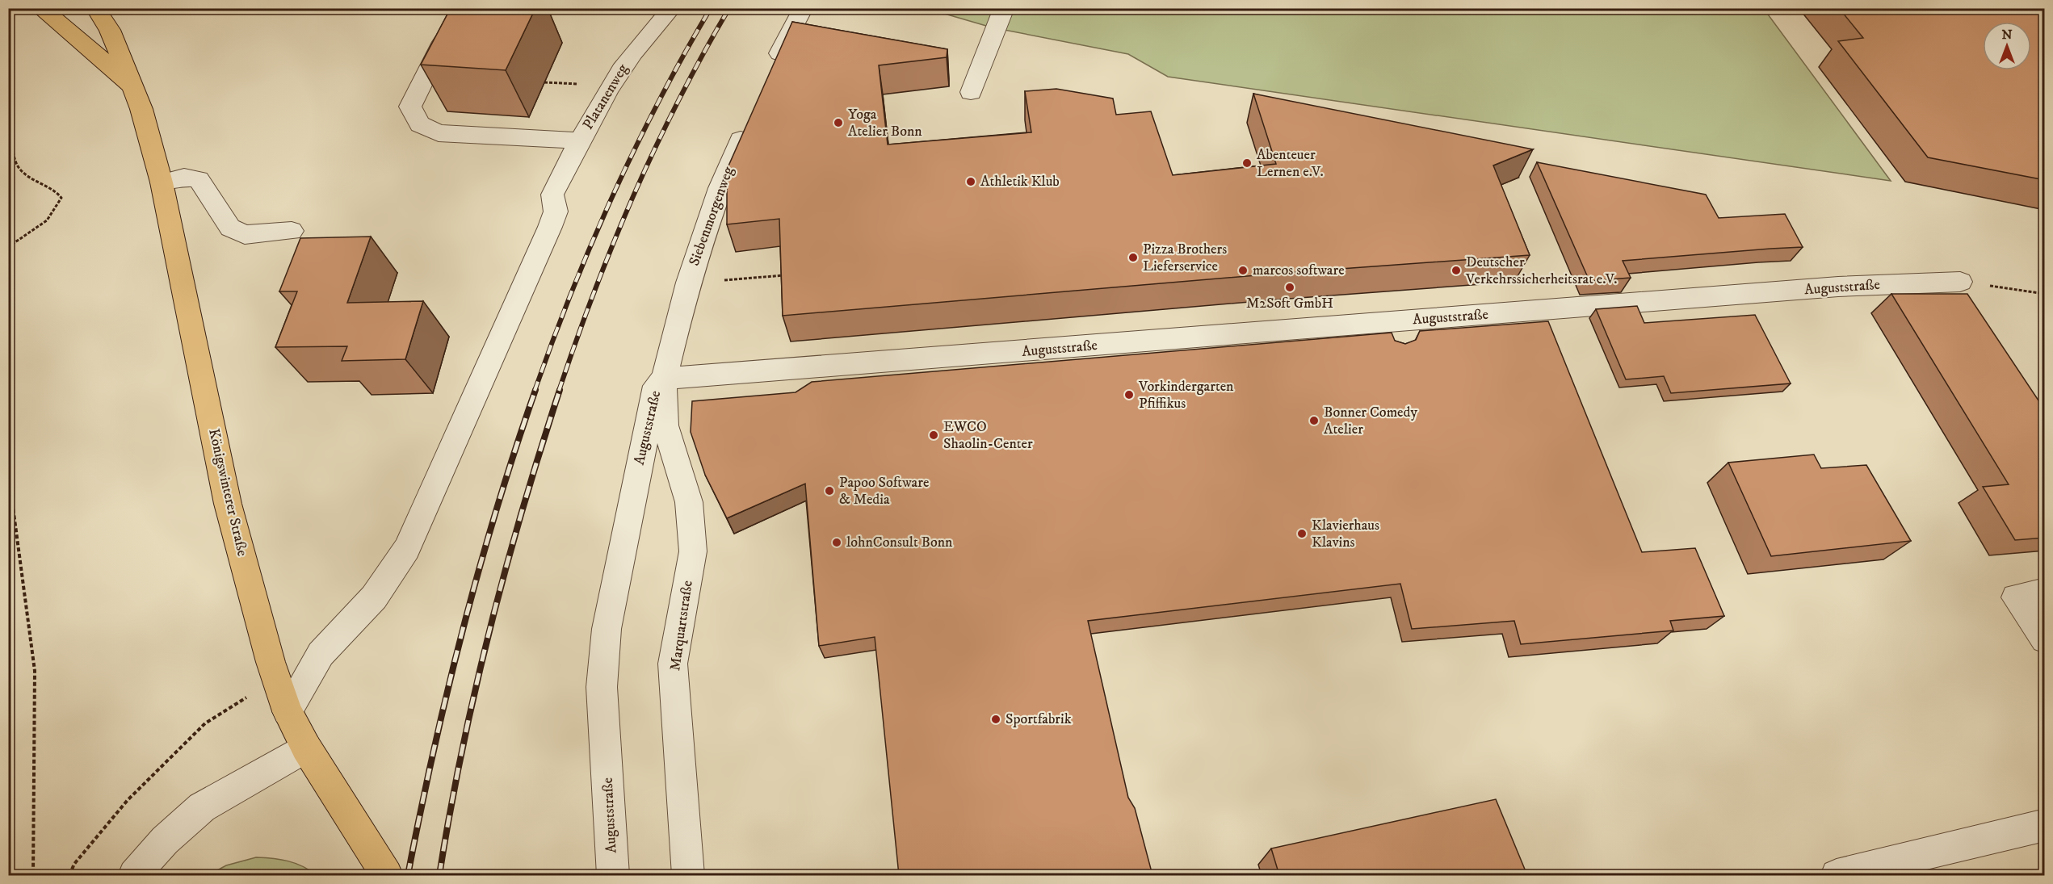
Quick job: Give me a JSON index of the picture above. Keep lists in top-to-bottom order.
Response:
{
  "streets": {
    "main road": ["Königswinterer Straße"],
    "street": [
      "Platanenweg",
      "Siebenmorgenweg",
      "Auguststraße",
      "Marquartstraße"
    ]
  },
  "crossings": [
    ["Platanenweg", "Königswinterer Straße"],
    ["Siebenmorgenweg", "Auguststraße"],
    ["Siebenmorgenweg", "Marquartstraße"],
    ["Auguststraße", "Marquartstraße"]
  ],
  "places": [
    "Yoga Atelier Bonn",
    "Abenteuer Lernen e.V.",
    "Athletik Klub",
    "Pizza Brothers Lieferservice",
    "marcos software",
    "Deutscher Verkehrssicherheitsrat e.V.",
    "M2Soft GmbH",
    "Vorkindergarten Pfiffikus",
    "Bonner Comedy Atelier",
    "EWCO Shaolin-Center",
    "Papoo Software & Media",
    "Klavierhaus Klavins",
    "lohnConsult Bonn",
    "Sportfabrik"
  ],
  "north": "top"
}
